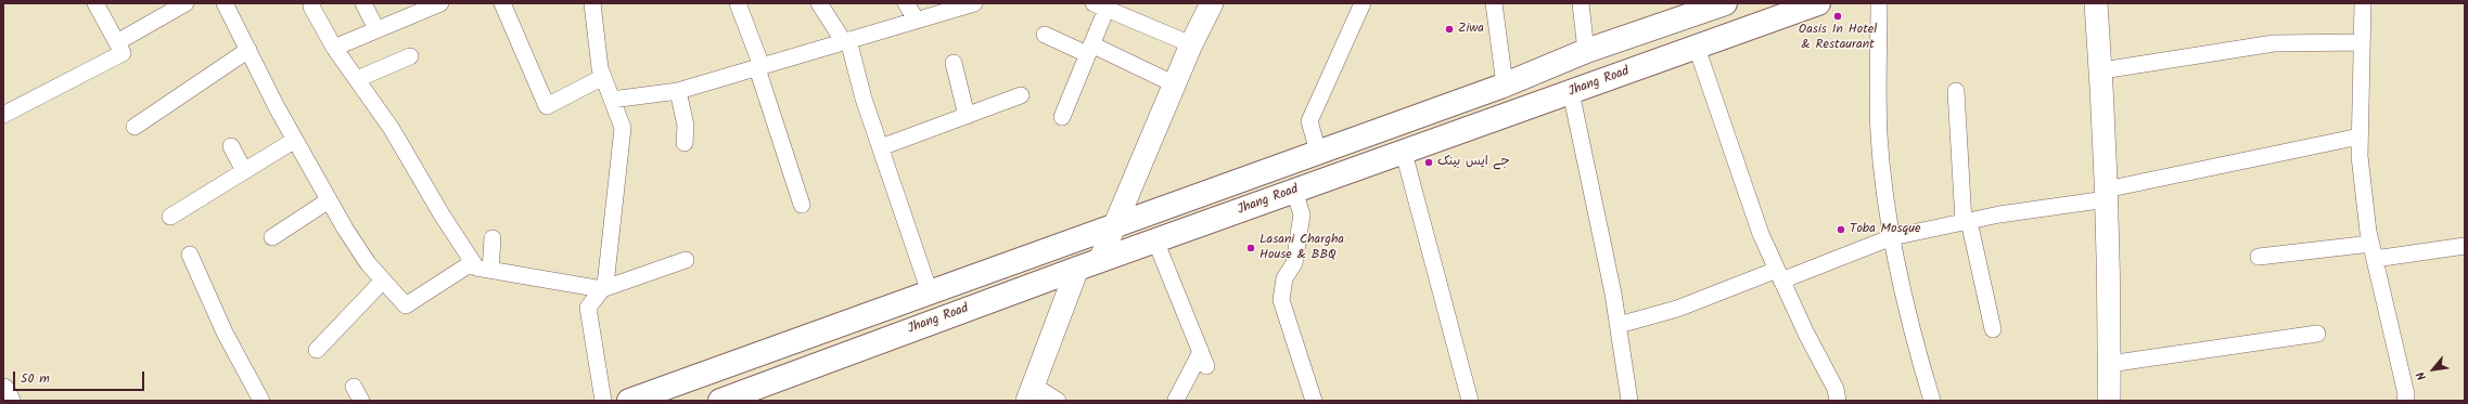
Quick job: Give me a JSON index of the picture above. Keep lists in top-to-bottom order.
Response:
{
  "streets": {
    "main road": ["Jhang Road"]
  },
  "places": [
    "Oasis In Hotel & Restaurant",
    "Ziwa",
    "جے ایس بینک",
    "Toba Mosque",
    "Lasani Chargha House & BBQ"
  ],
  "scale_bar": "50 m",
  "north": "bottom left"
}
